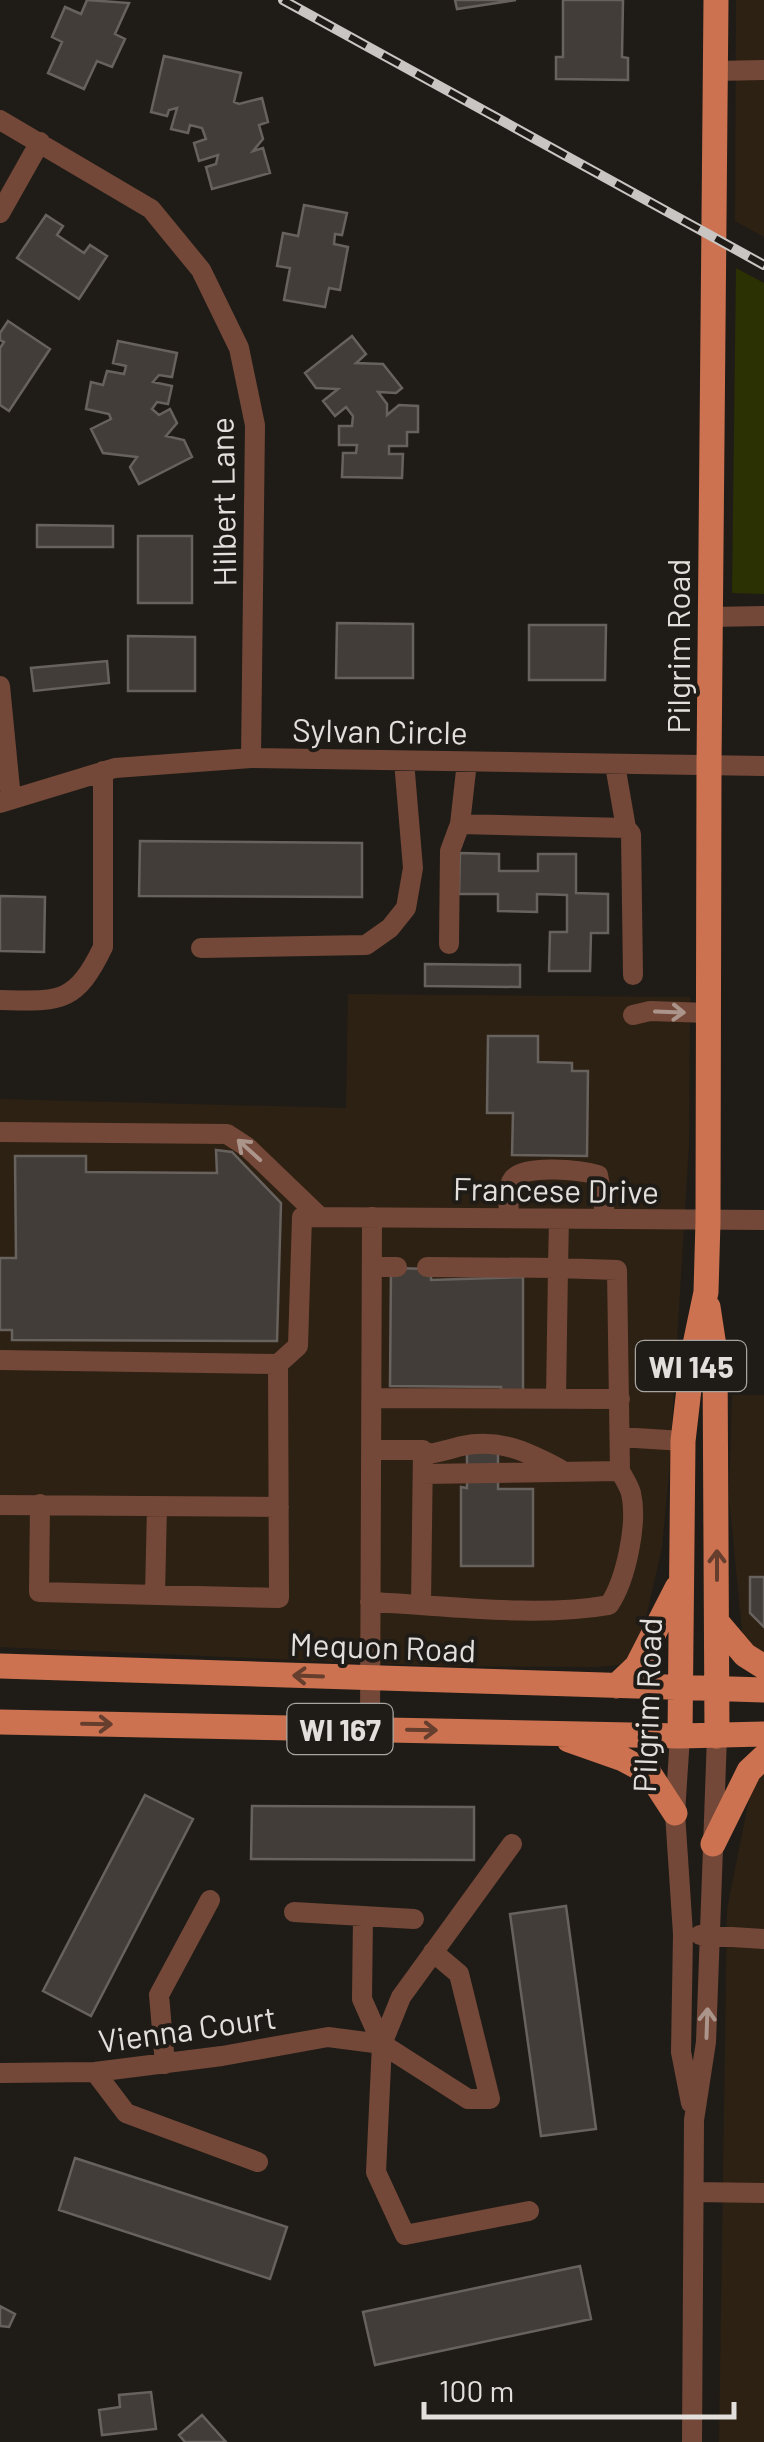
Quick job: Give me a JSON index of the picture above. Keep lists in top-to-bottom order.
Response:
{
  "streets": {
    "main road": [
      "Pilgrim Road",
      "WI 145",
      "Mequon Road",
      "WI 167"
    ],
    "street": [
      "Hilbert Lane",
      "Sylvan Circle",
      "Francese Drive",
      "Vienna Court"
    ]
  },
  "crossings": [
    ["Hilbert Lane", "Sylvan Circle"],
    ["Pilgrim Road", "Sylvan Circle"],
    ["Pilgrim Road", "Francese Drive"],
    ["Pilgrim Road", "Mequon Road"],
    ["Pilgrim Road", "WI 167"]
  ],
  "scale_bar": "100 m"
}
